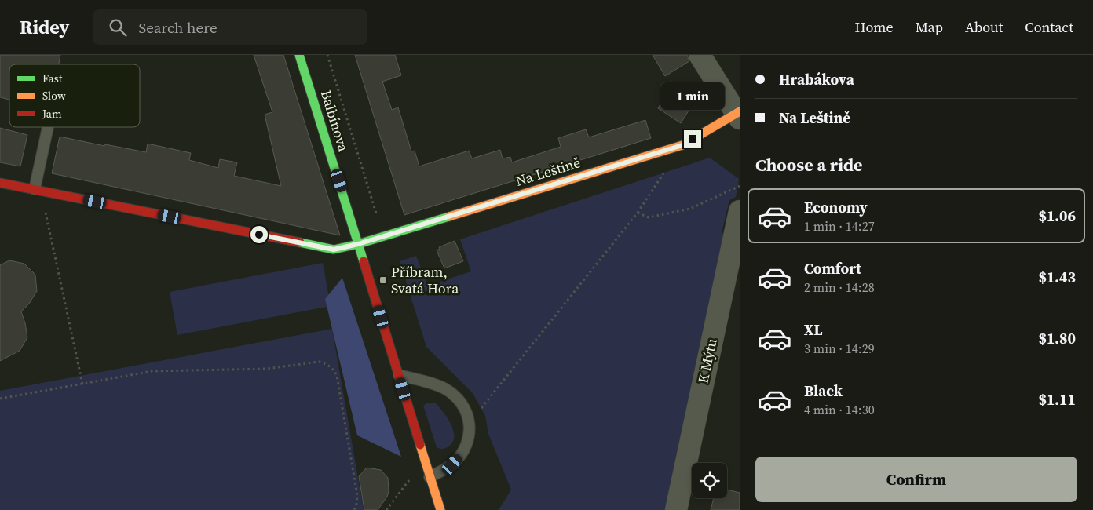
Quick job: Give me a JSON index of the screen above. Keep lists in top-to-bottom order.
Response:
{
  "streets": {
    "street": ["Balbínova", "Na Leštině", "K Mýtu"]
  },
  "crossings": [
    ["Balbínova", "Na Leštině"]
  ],
  "places": {
    "transit": ["Příbram, Svatá Hora"]
  },
  "legend": ["Fast", "Slow", "Jam"],
  "page": {
    "header": "Ridey",
    "search": "Search here",
    "nav": [
      "Home",
      "Map",
      "About",
      "Contact"
    ],
    "banner": ["Hrabákova", "Na Leštině"],
    "bubble": "1 min",
    "heading": "Choose a ride",
    "list": [
      {
        "name": "Economy",
        "note": "1 min · 14:27",
        "value": "$1.06"
      },
      {
        "name": "Comfort",
        "note": "2 min · 14:28",
        "value": "$1.43"
      },
      {
        "name": "XL",
        "note": "3 min · 14:29",
        "value": "$1.80"
      },
      {
        "name": "Black",
        "note": "4 min · 14:30",
        "value": "$1.11"
      }
    ],
    "buttons": "Confirm"
  }
}
